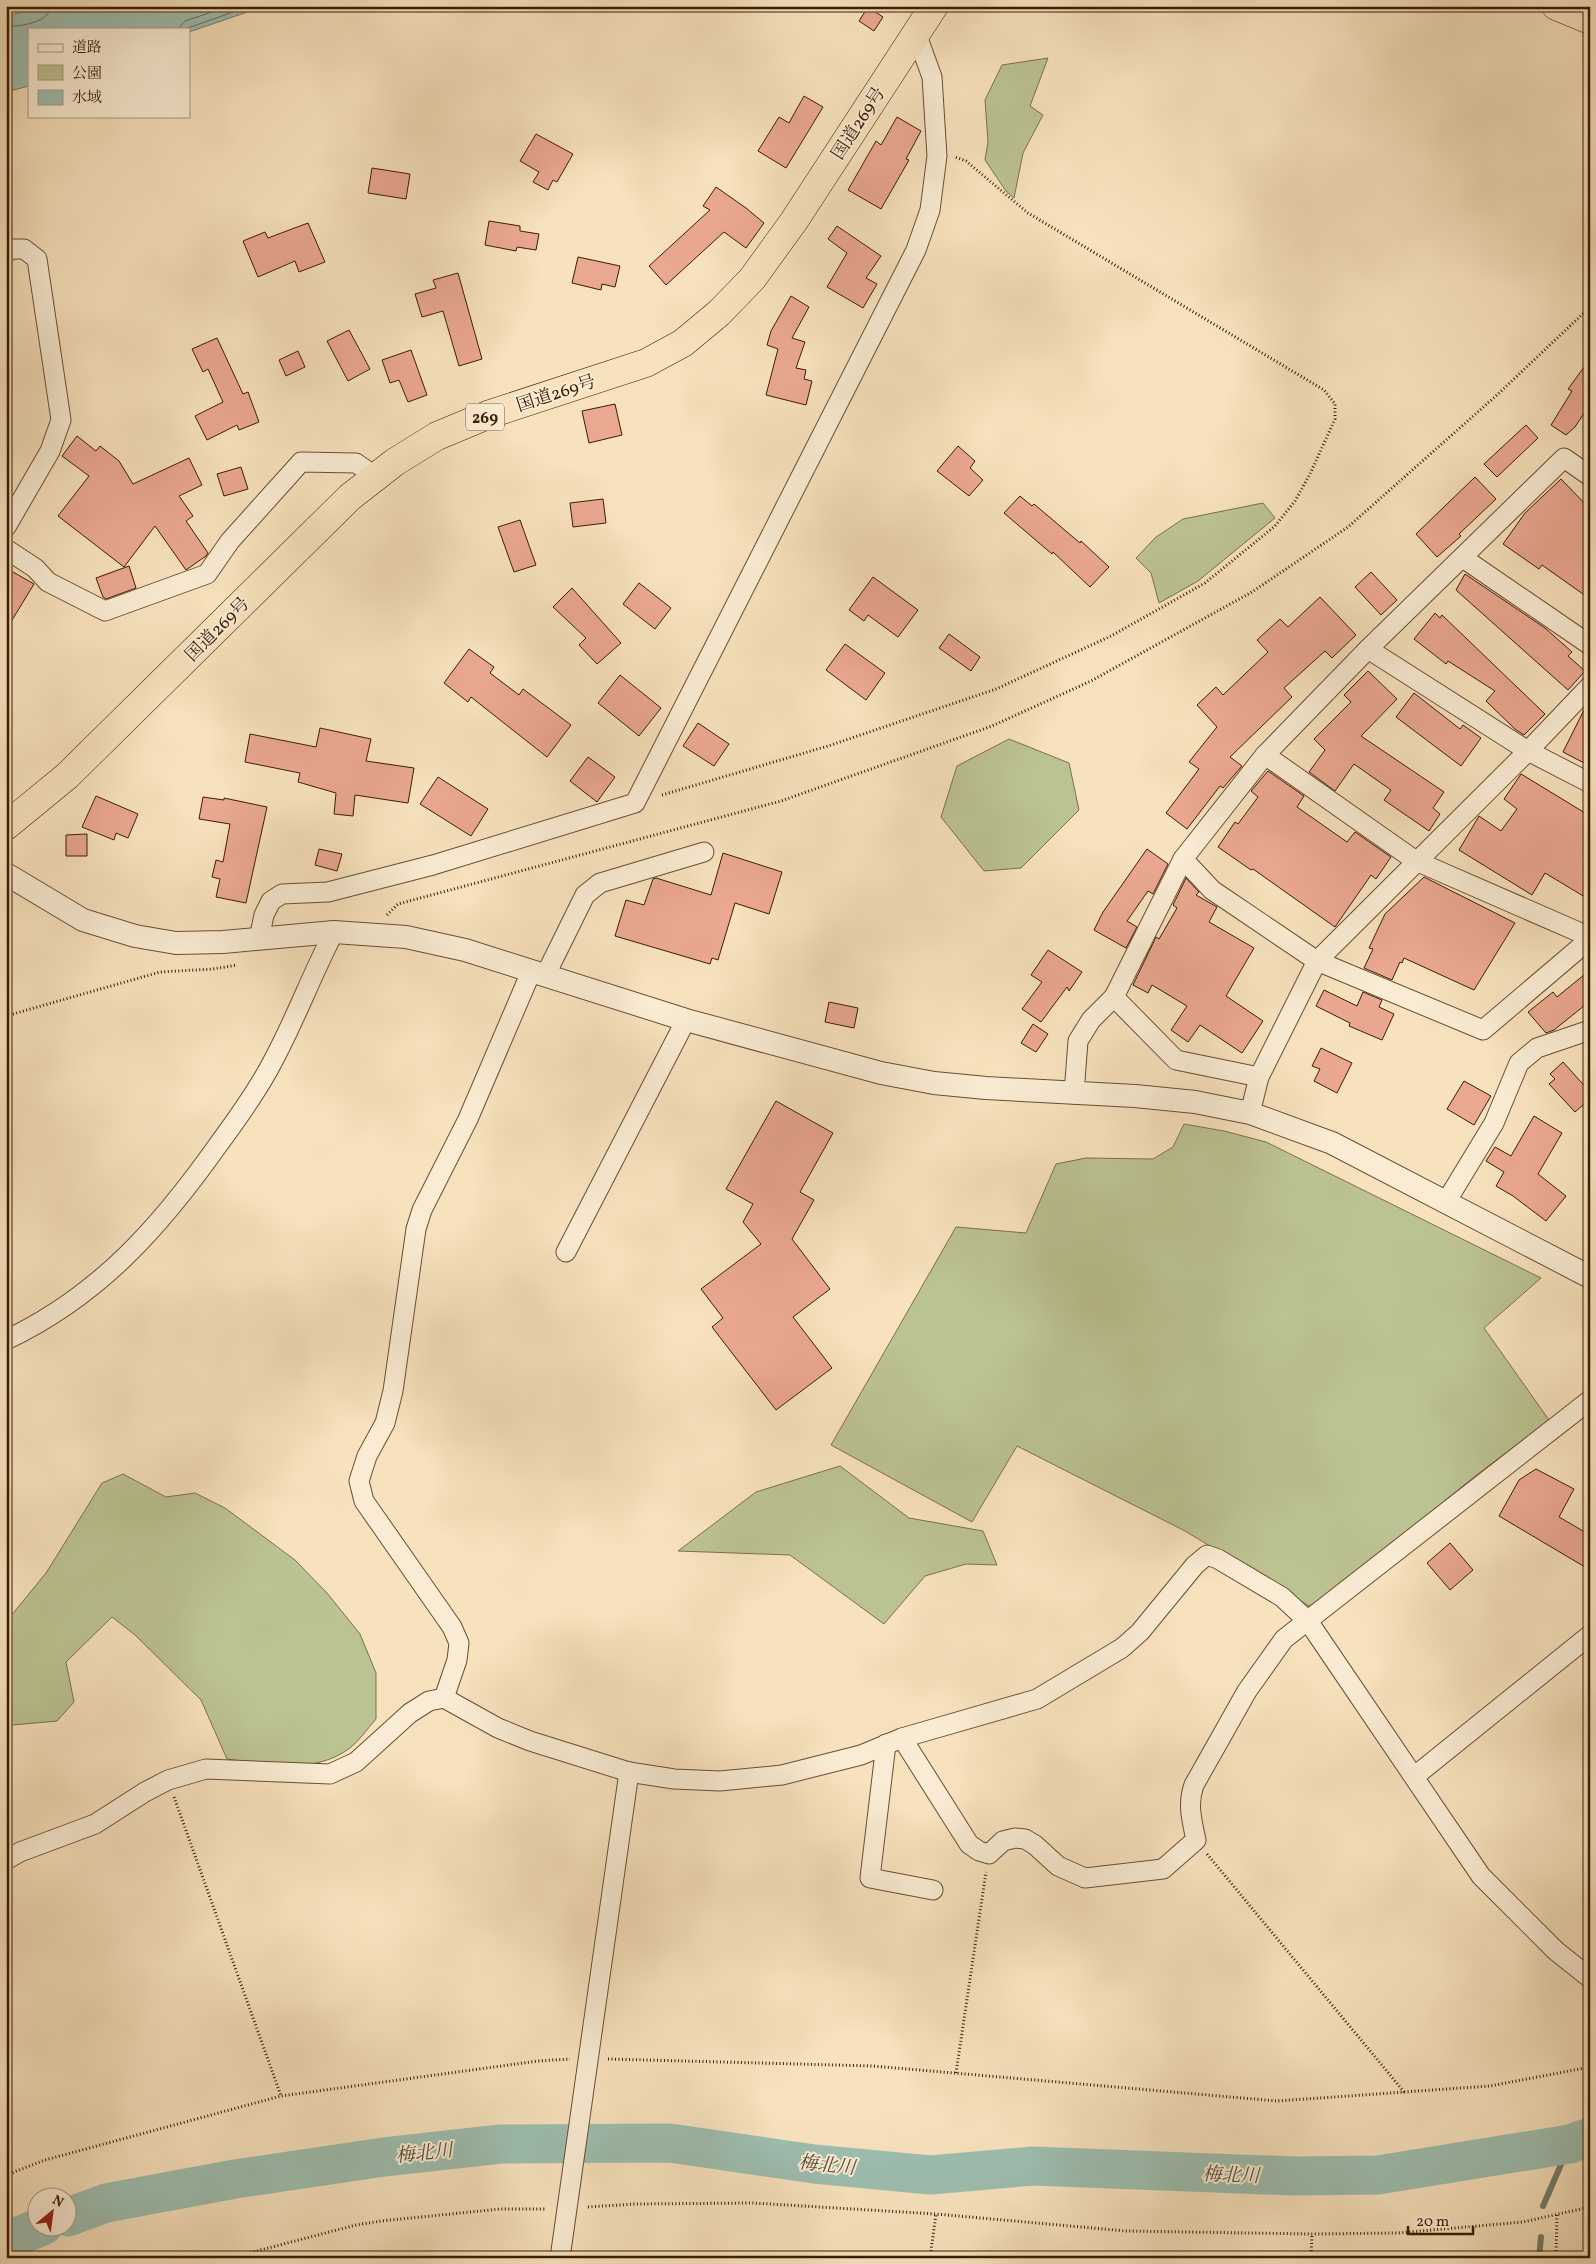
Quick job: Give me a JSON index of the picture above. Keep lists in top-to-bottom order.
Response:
{
  "streets": {
    "highway": ["国道269号", "269"]
  },
  "water": ["梅北川"],
  "legend": ["道路", "公園", "水域"],
  "scale_bar": "20 m",
  "north": "top right"
}
